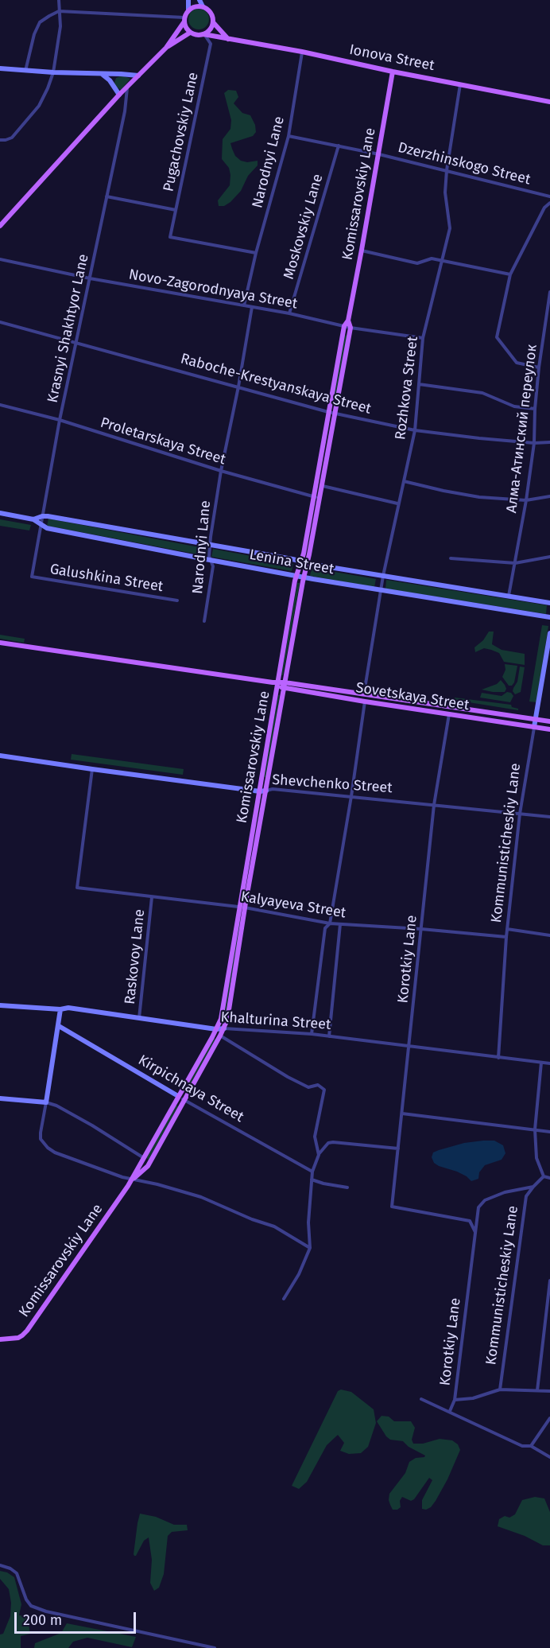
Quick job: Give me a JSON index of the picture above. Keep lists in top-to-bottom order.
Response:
{
  "streets": {
    "main road": [
      "Ionova Street",
      "Komissarovskiy Lane",
      "Lenina Street",
      "Sovetskaya Street",
      "Shevchenko Street",
      "Kommunisticheskiy Lane",
      "Khalturina Street",
      "Kirpichnaya Street"
    ],
    "street": [
      "Pugachovskiy Lane",
      "Narodnyi Lane",
      "Dzerzhinskogo Street",
      "Moskovskiy Lane",
      "Novo-Zagorodnyaya Street",
      "Krasnyi Shakhtyor Lane",
      "Raboche-Krestyanskaya Street",
      "Rozhkova Street",
      "Алма-Атинский переулок",
      "Proletarskaya Street",
      "Galushkina Street",
      "Kalyayeva Street",
      "Raskovoy Lane",
      "Korotkiy Lane"
    ]
  },
  "crossings": [
    ["Ionova Street", "Pugachovskiy Lane"],
    ["Ionova Street", "Narodnyi Lane"],
    ["Ionova Street", "Komissarovskiy Lane"],
    ["Ionova Street", "Rozhkova Street"],
    ["Pugachovskiy Lane", "Narodnyi Lane"],
    ["Narodnyi Lane", "Dzerzhinskogo Street"],
    ["Narodnyi Lane", "Novo-Zagorodnyaya Street"],
    ["Narodnyi Lane", "Raboche-Krestyanskaya Street"],
    ["Narodnyi Lane", "Proletarskaya Street"],
    ["Narodnyi Lane", "Lenina Street"],
    ["Dzerzhinskogo Street", "Komissarovskiy Lane"],
    ["Dzerzhinskogo Street", "Moskovskiy Lane"],
    ["Dzerzhinskogo Street", "Rozhkova Street"],
    ["Komissarovskiy Lane", "Novo-Zagorodnyaya Street"],
    ["Komissarovskiy Lane", "Raboche-Krestyanskaya Street"],
    ["Komissarovskiy Lane", "Proletarskaya Street"],
    ["Komissarovskiy Lane", "Lenina Street"],
    ["Komissarovskiy Lane", "Sovetskaya Street"],
    ["Komissarovskiy Lane", "Shevchenko Street"],
    ["Komissarovskiy Lane", "Kalyayeva Street"],
    ["Komissarovskiy Lane", "Khalturina Street"],
    ["Komissarovskiy Lane", "Kirpichnaya Street"],
    ["Moskovskiy Lane", "Novo-Zagorodnyaya Street"],
    ["Novo-Zagorodnyaya Street", "Krasnyi Shakhtyor Lane"],
    ["Novo-Zagorodnyaya Street", "Rozhkova Street"],
    ["Krasnyi Shakhtyor Lane", "Raboche-Krestyanskaya Street"],
    ["Krasnyi Shakhtyor Lane", "Proletarskaya Street"],
    ["Krasnyi Shakhtyor Lane", "Lenina Street"],
    ["Krasnyi Shakhtyor Lane", "Galushkina Street"],
    ["Raboche-Krestyanskaya Street", "Rozhkova Street"],
    ["Raboche-Krestyanskaya Street", "Алма-Атинский переулок"],
    ["Rozhkova Street", "Lenina Street"],
    ["Rozhkova Street", "Sovetskaya Street"],
    ["Алма-Атинский переулок", "Lenina Street"],
    ["Sovetskaya Street", "Kommunisticheskiy Lane"],
    ["Sovetskaya Street", "Korotkiy Lane"],
    ["Shevchenko Street", "Kommunisticheskiy Lane"],
    ["Shevchenko Street", "Kalyayeva Street"],
    ["Shevchenko Street", "Korotkiy Lane"],
    ["Kommunisticheskiy Lane", "Kalyayeva Street"],
    ["Kommunisticheskiy Lane", "Korotkiy Lane"],
    ["Kommunisticheskiy Lane", "Khalturina Street"],
    ["Kalyayeva Street", "Raskovoy Lane"],
    ["Kalyayeva Street", "Korotkiy Lane"],
    ["Raskovoy Lane", "Khalturina Street"],
    ["Korotkiy Lane", "Khalturina Street"]
  ],
  "scale_bar": "200 m"
}
